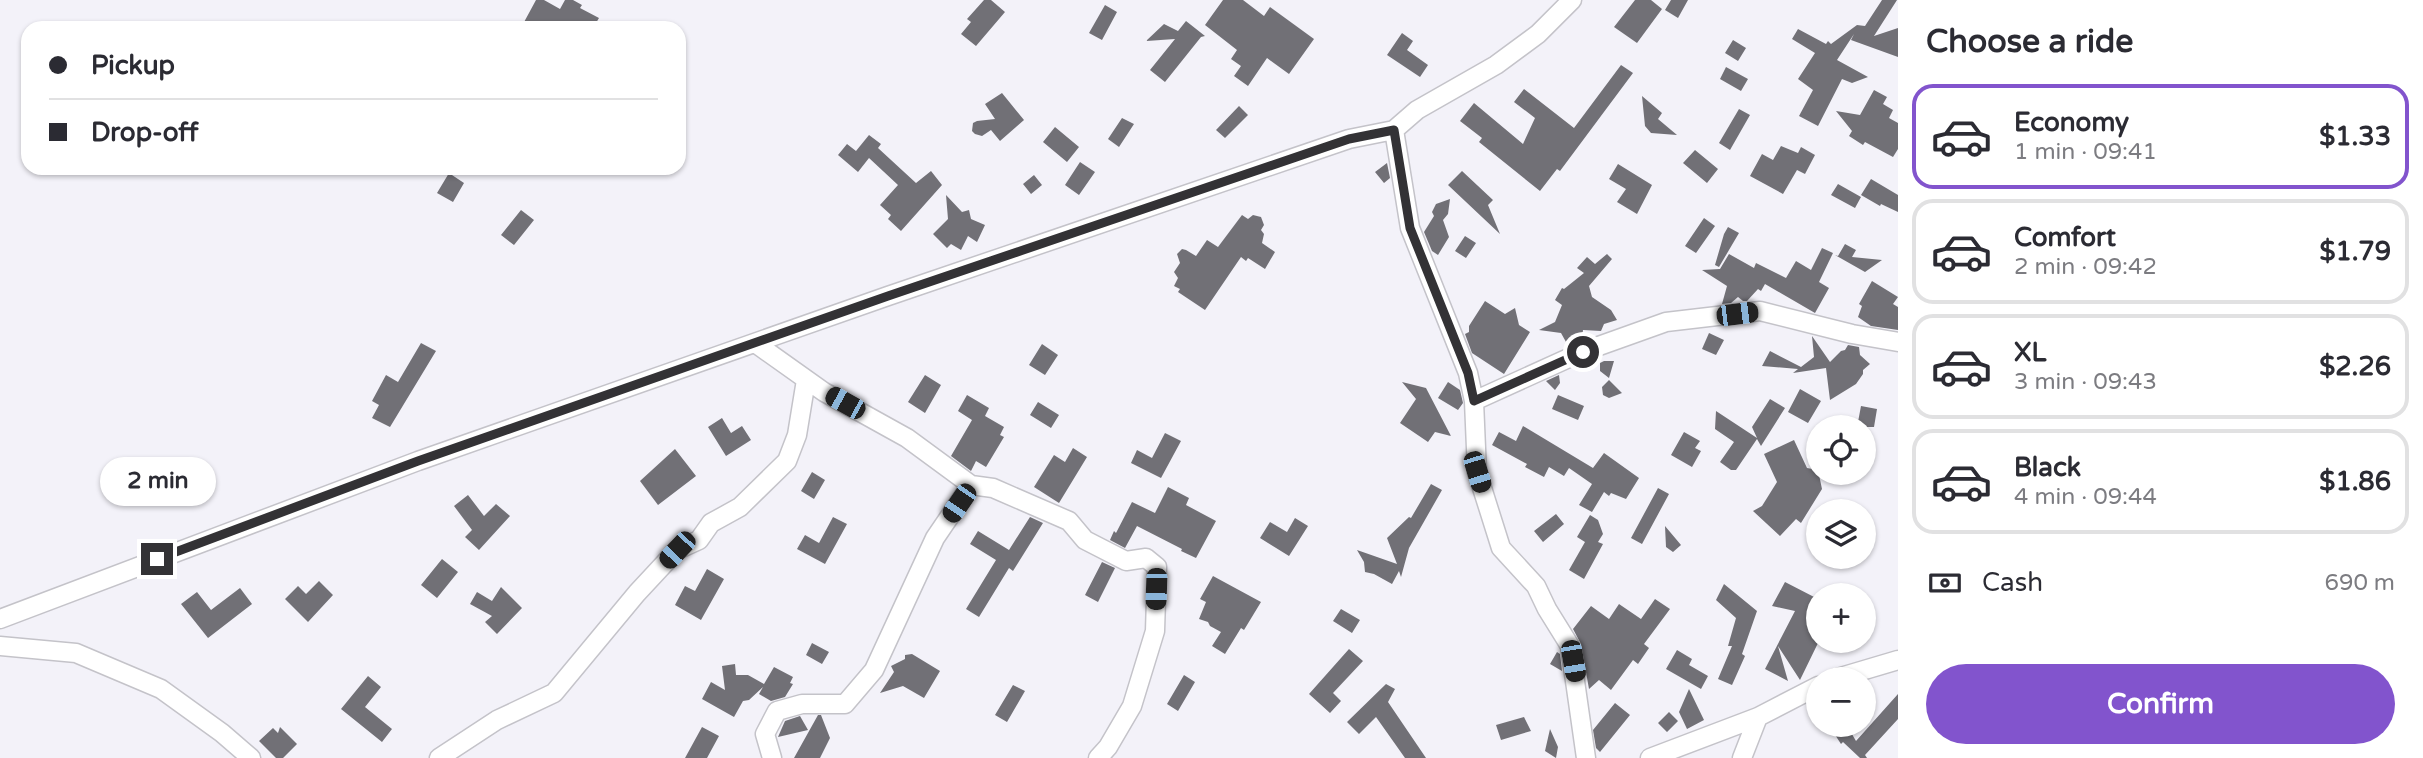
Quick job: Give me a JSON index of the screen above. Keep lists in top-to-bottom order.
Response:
{
  "page": {
    "heading": "Choose a ride",
    "banner": ["Pickup", "Drop-off"],
    "list": [
      {
        "name": "Economy",
        "note": "1 min · 09:41",
        "value": "$1.33"
      },
      {
        "name": "Comfort",
        "note": "2 min · 09:42",
        "value": "$1.79"
      },
      {
        "name": "XL",
        "note": "3 min · 09:43",
        "value": "$2.26"
      },
      {
        "name": "Black",
        "note": "4 min · 09:44",
        "value": "$1.86"
      }
    ],
    "map_buttons": ["+", "−"],
    "bubble": "2 min",
    "pay": ["Cash", "690 m"],
    "buttons": "Confirm"
  }
}
